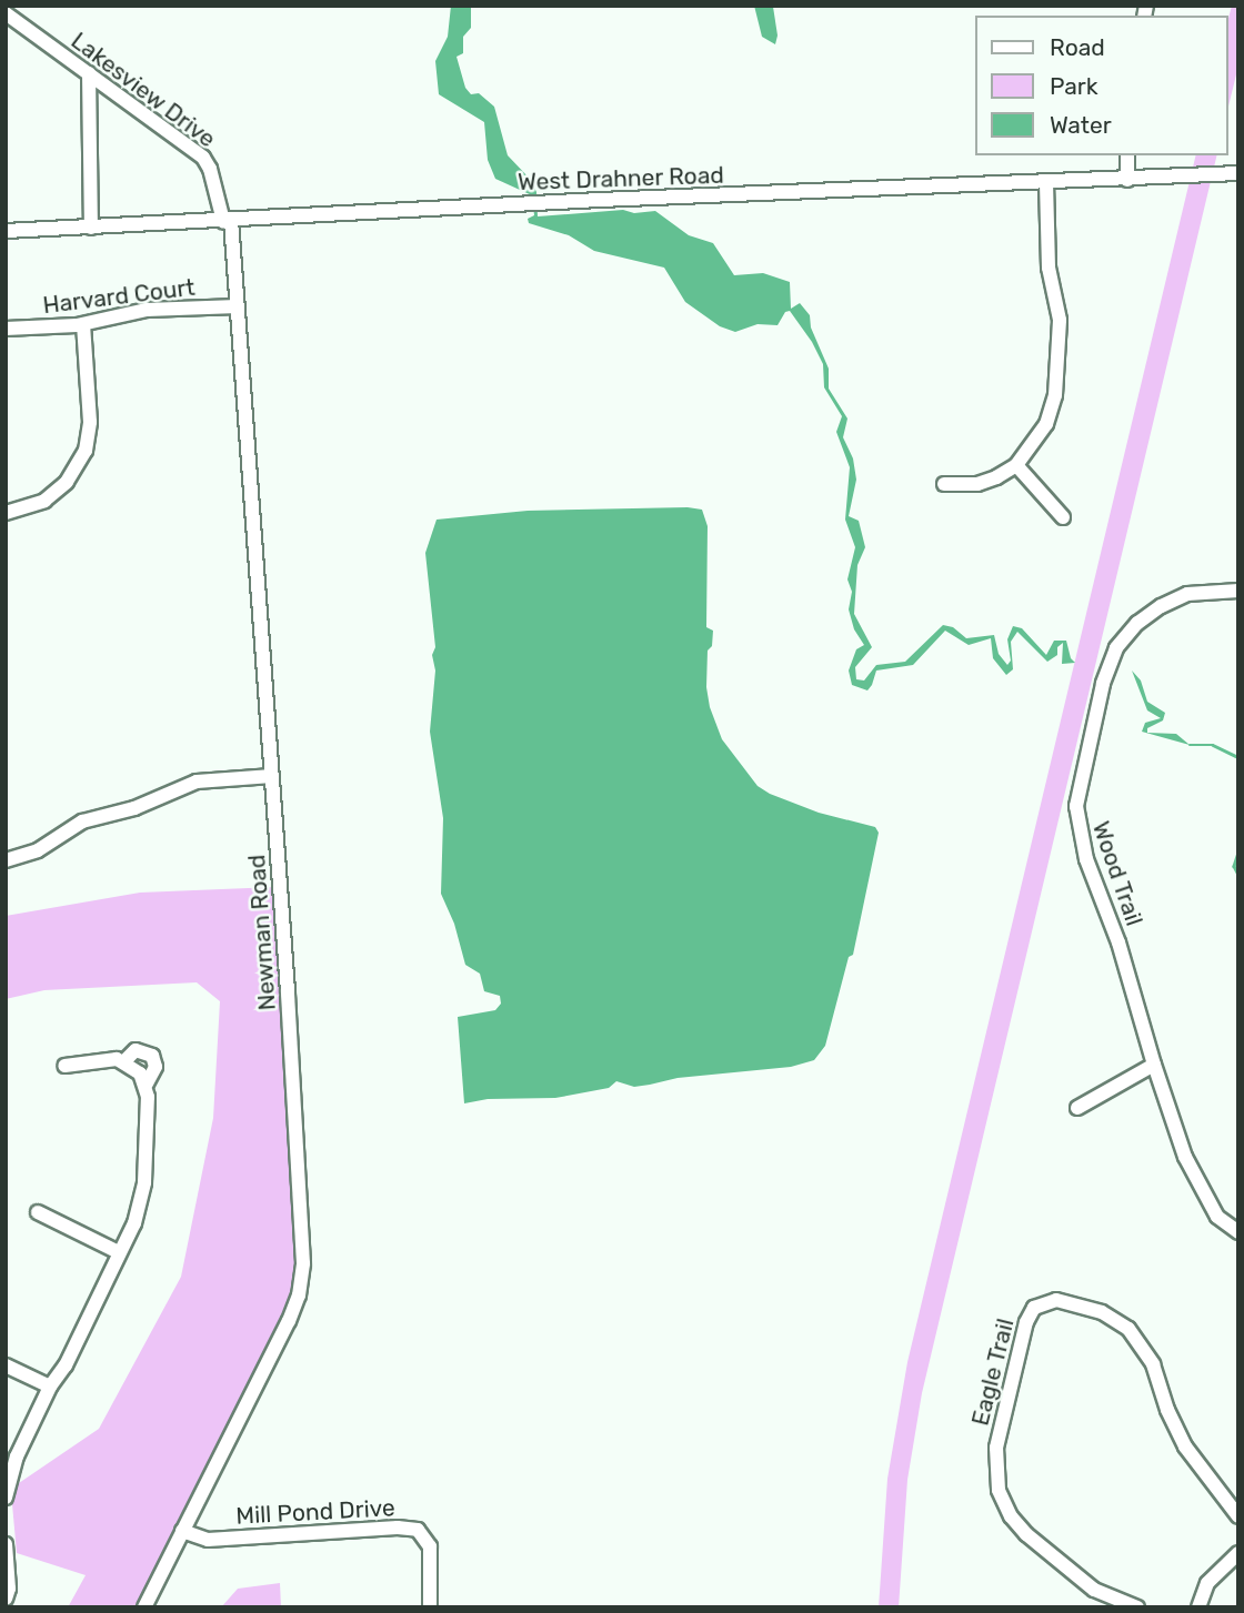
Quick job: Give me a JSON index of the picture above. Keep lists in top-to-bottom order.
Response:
{
  "streets": {
    "street": [
      "Lakesview Drive",
      "West Drahner Road",
      "Harvard Court",
      "Wood Trail",
      "Newman Road",
      "Eagle Trail",
      "Mill Pond Drive"
    ]
  },
  "crossings": [
    ["Lakesview Drive", "West Drahner Road"],
    ["Lakesview Drive", "Newman Road"],
    ["West Drahner Road", "Newman Road"],
    ["Harvard Court", "Newman Road"],
    ["Newman Road", "Mill Pond Drive"]
  ],
  "legend": ["Road", "Park", "Water"]
}
